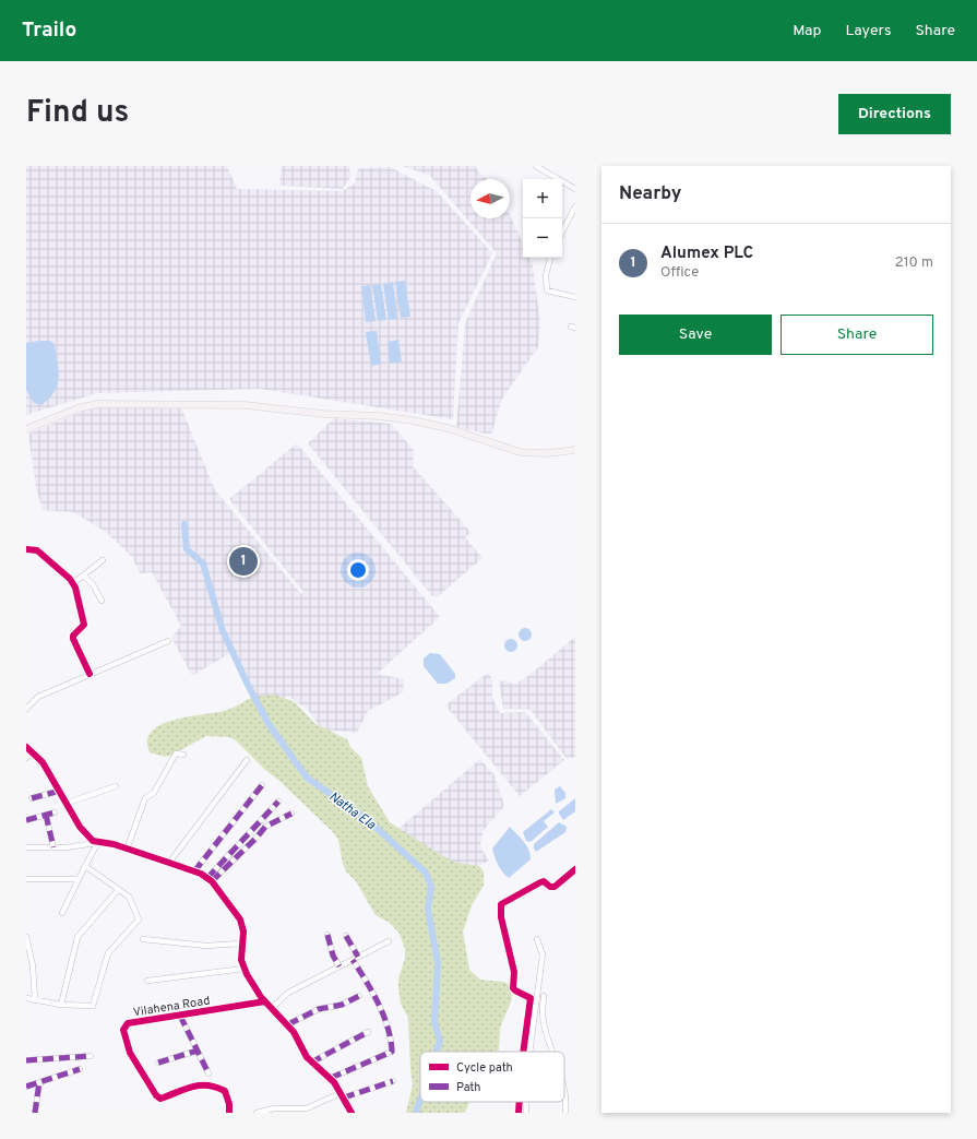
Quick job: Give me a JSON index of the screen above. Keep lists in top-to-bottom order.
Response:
{
  "streets": {
    "street": ["Vilahena Road"]
  },
  "water": ["Natha Ela"],
  "legend": ["Cycle path", "Path"],
  "north": "left",
  "page": {
    "header": "Trailo",
    "nav": ["Map", "Layers", "Share"],
    "title": "Find us",
    "buttons": [
      "Directions",
      ["Save", "Share"]
    ],
    "heading": "Nearby",
    "map_buttons": ["+", "−"],
    "list": [
      {
        "mark": "1",
        "name": "Alumex PLC",
        "note": "Office",
        "value": "210 m"
      }
    ],
    "pins": "1"
  }
}
